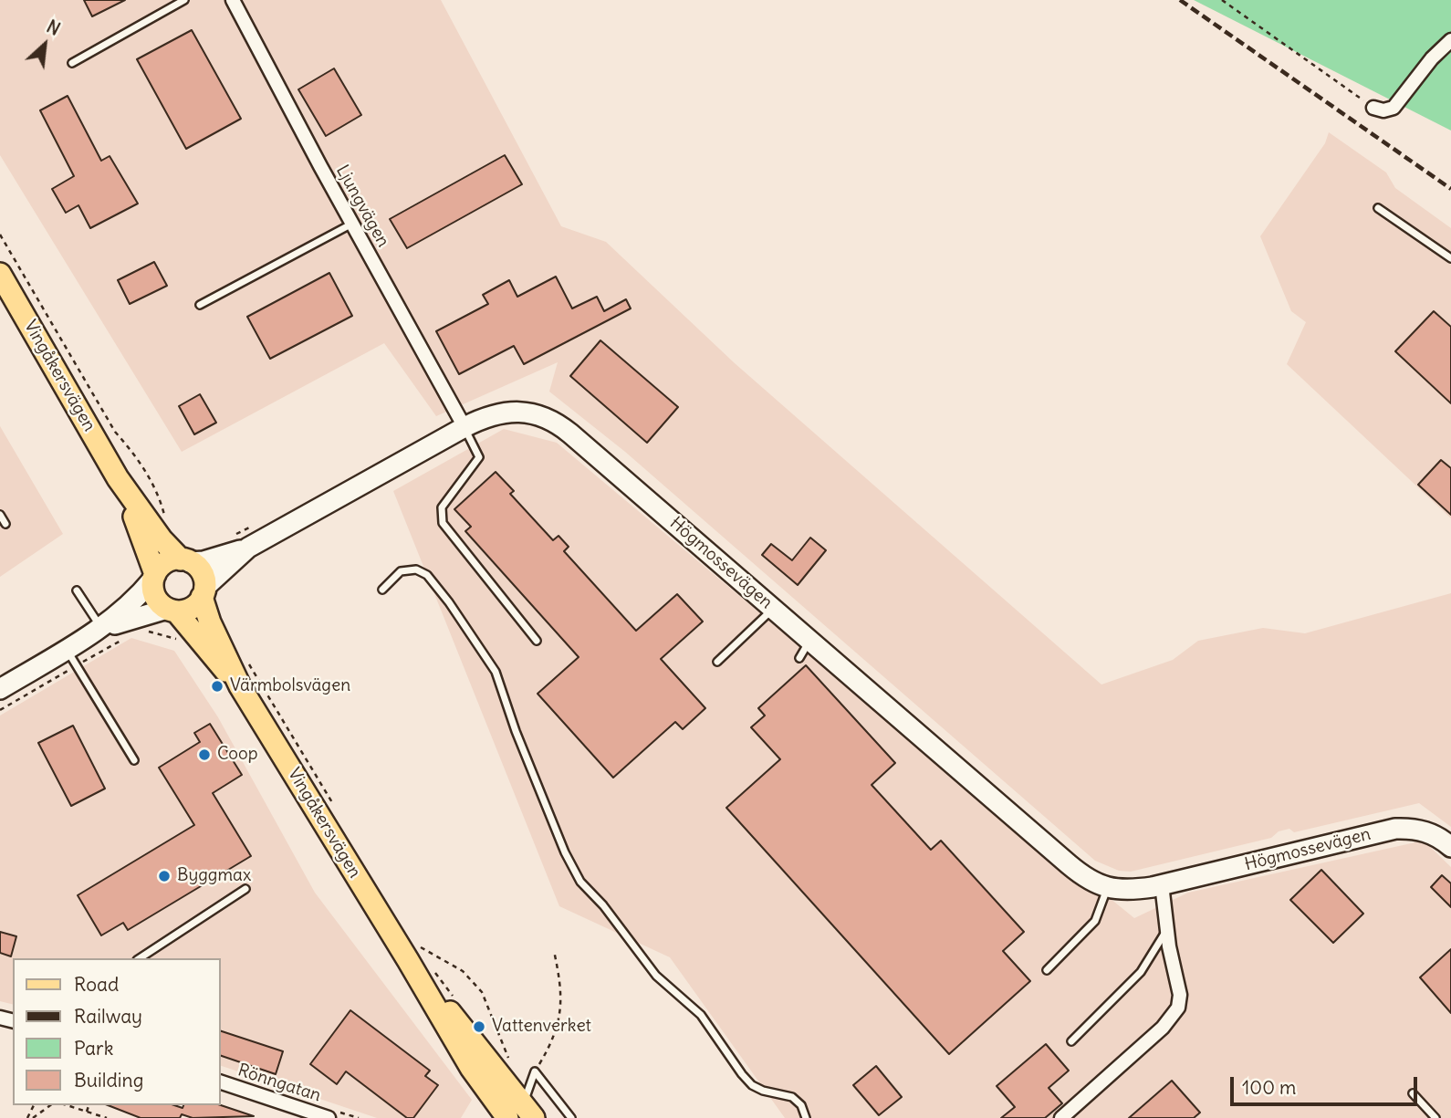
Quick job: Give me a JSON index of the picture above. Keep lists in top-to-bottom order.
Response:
{
  "streets": {
    "main road": ["Vingåkersvägen"],
    "street": ["Ljungvägen", "Högmossevägen", "Rönngatan"]
  },
  "crossings": [
    ["Ljungvägen", "Högmossevägen"],
    ["Vingåkersvägen", "Högmossevägen"]
  ],
  "places": [
    "Värmbolsvägen",
    "Coop",
    "Byggmax",
    "Vattenverket"
  ],
  "legend": [
    "Road",
    "Railway",
    "Park",
    "Building"
  ],
  "scale_bar": "100 m",
  "north": "top right"
}
